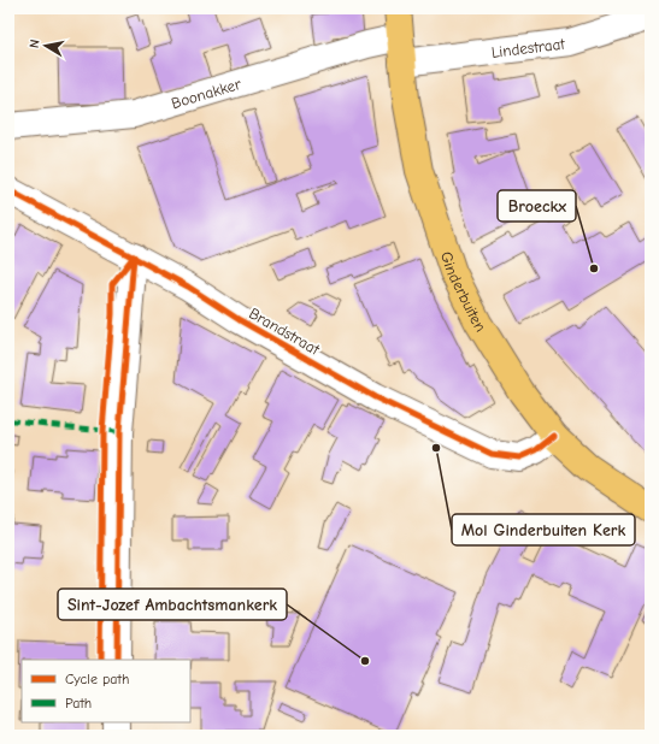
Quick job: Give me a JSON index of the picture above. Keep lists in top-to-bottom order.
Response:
{
  "streets": {
    "main road": ["Ginderbuiten"],
    "street": ["Lindestraat", "Boonakker", "Brandstraat"]
  },
  "crossings": [
    ["Lindestraat", "Boonakker"],
    ["Lindestraat", "Ginderbuiten"],
    ["Boonakker", "Ginderbuiten"],
    ["Ginderbuiten", "Brandstraat"]
  ],
  "places": ["Broeckx", "Mol Ginderbuiten Kerk", "Sint-Jozef Ambachtsmankerk"],
  "legend": ["Cycle path", "Path"],
  "north": "left"
}
